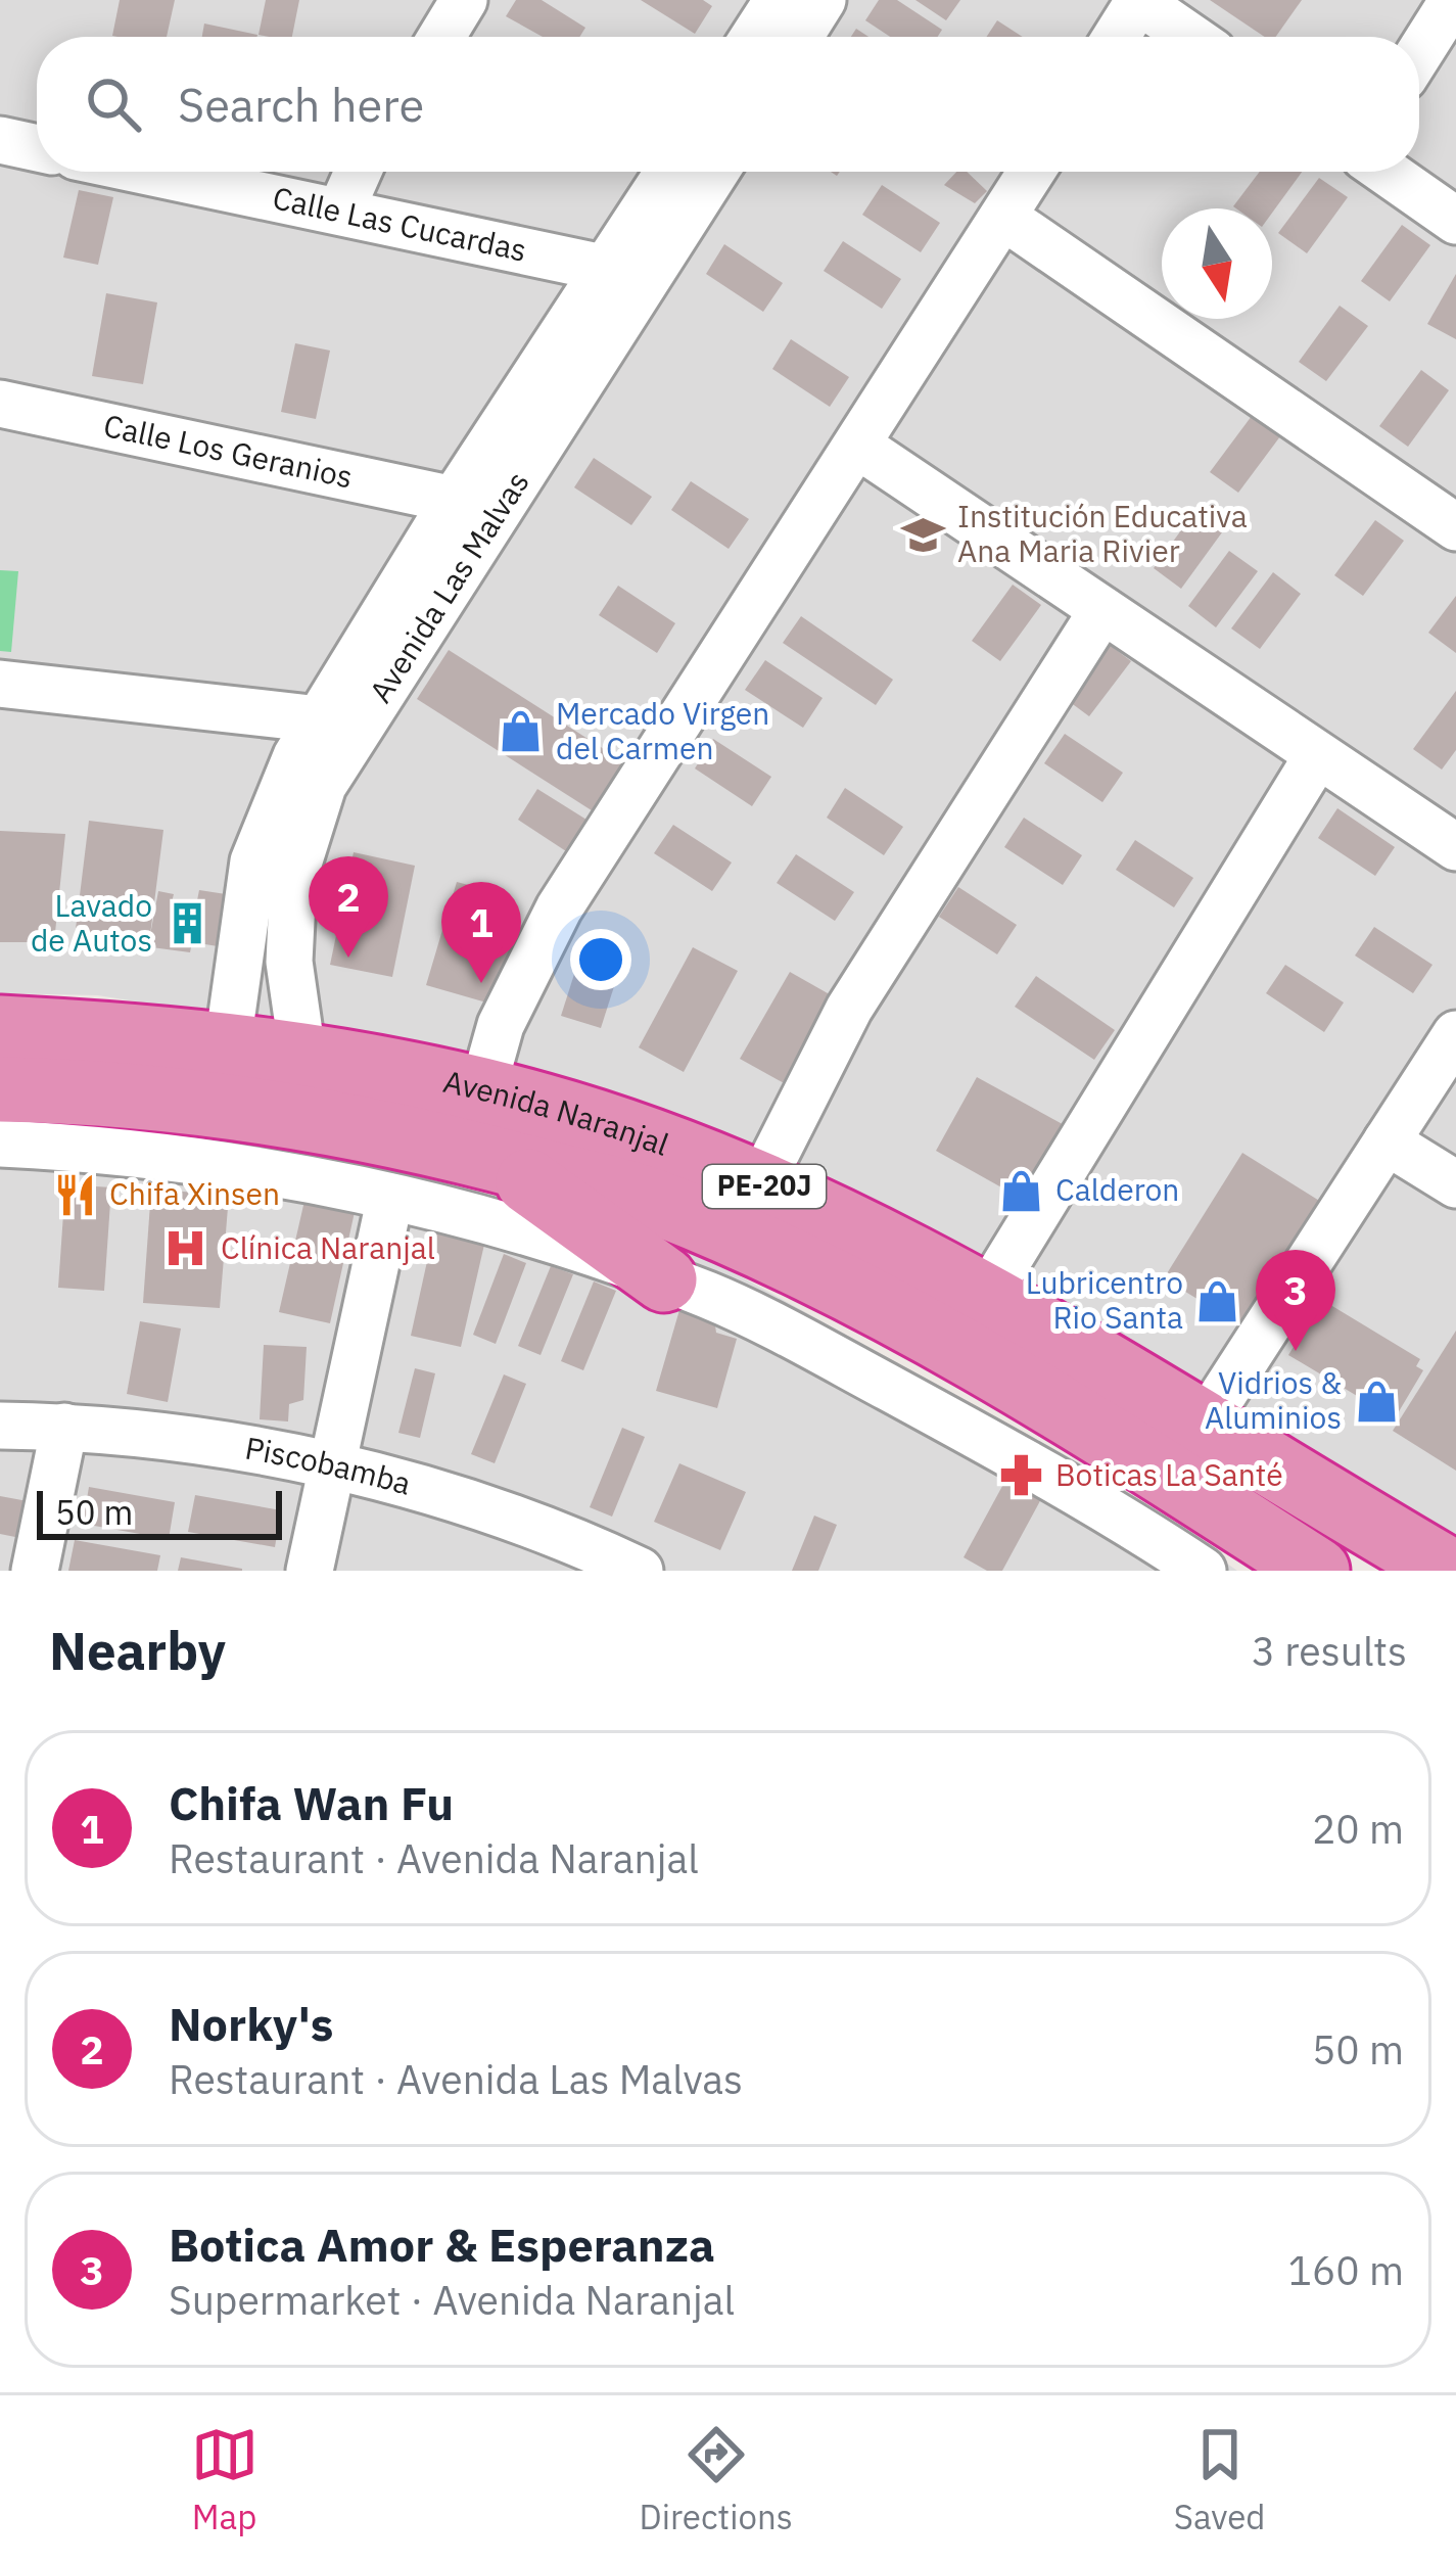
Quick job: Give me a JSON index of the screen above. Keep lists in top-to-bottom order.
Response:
{
  "streets": {
    "highway": ["Avenida Naranjal", "PE-20J"],
    "street": [
      "Calle Las Cucardas",
      "Calle Los Geranios",
      "Avenida Las Malvas",
      "Piscobamba"
    ]
  },
  "crossings": [
    ["Calle Las Cucardas", "Avenida Las Malvas"],
    ["Calle Los Geranios", "Avenida Las Malvas"],
    ["Avenida Las Malvas", "Avenida Naranjal"]
  ],
  "places": {
    "school or university": ["Institución Educativa Ana Maria Rivier"],
    "shop": [
      "Mercado Virgen del Carmen",
      "Calderon",
      "Lubricentro Rio Santa",
      "Vidrios & Aluminios"
    ],
    "building": ["Lavado de Autos"],
    "restaurant": ["Chifa Xinsen"],
    "hospital": ["Clínica Naranjal"],
    "pharmacy": ["Boticas La Santé"]
  },
  "scale_bar": "50 m",
  "north": "bottom",
  "page": {
    "search": "Search here",
    "pins": ["2", "1", "3"],
    "scale": "50 m",
    "heading": ["Nearby", "3 results"],
    "list": [
      {
        "mark": "1",
        "name": "Chifa Wan Fu",
        "note": "Restaurant · Avenida Naranjal",
        "value": "20 m"
      },
      {
        "mark": "2",
        "name": "Norky's",
        "note": "Restaurant · Avenida Las Malvas",
        "value": "50 m"
      },
      {
        "mark": "3",
        "name": "Botica Amor & Esperanza",
        "note": "Supermarket · Avenida Naranjal",
        "value": "160 m"
      }
    ],
    "nav": ["Map", "Directions", "Saved"]
  }
}
